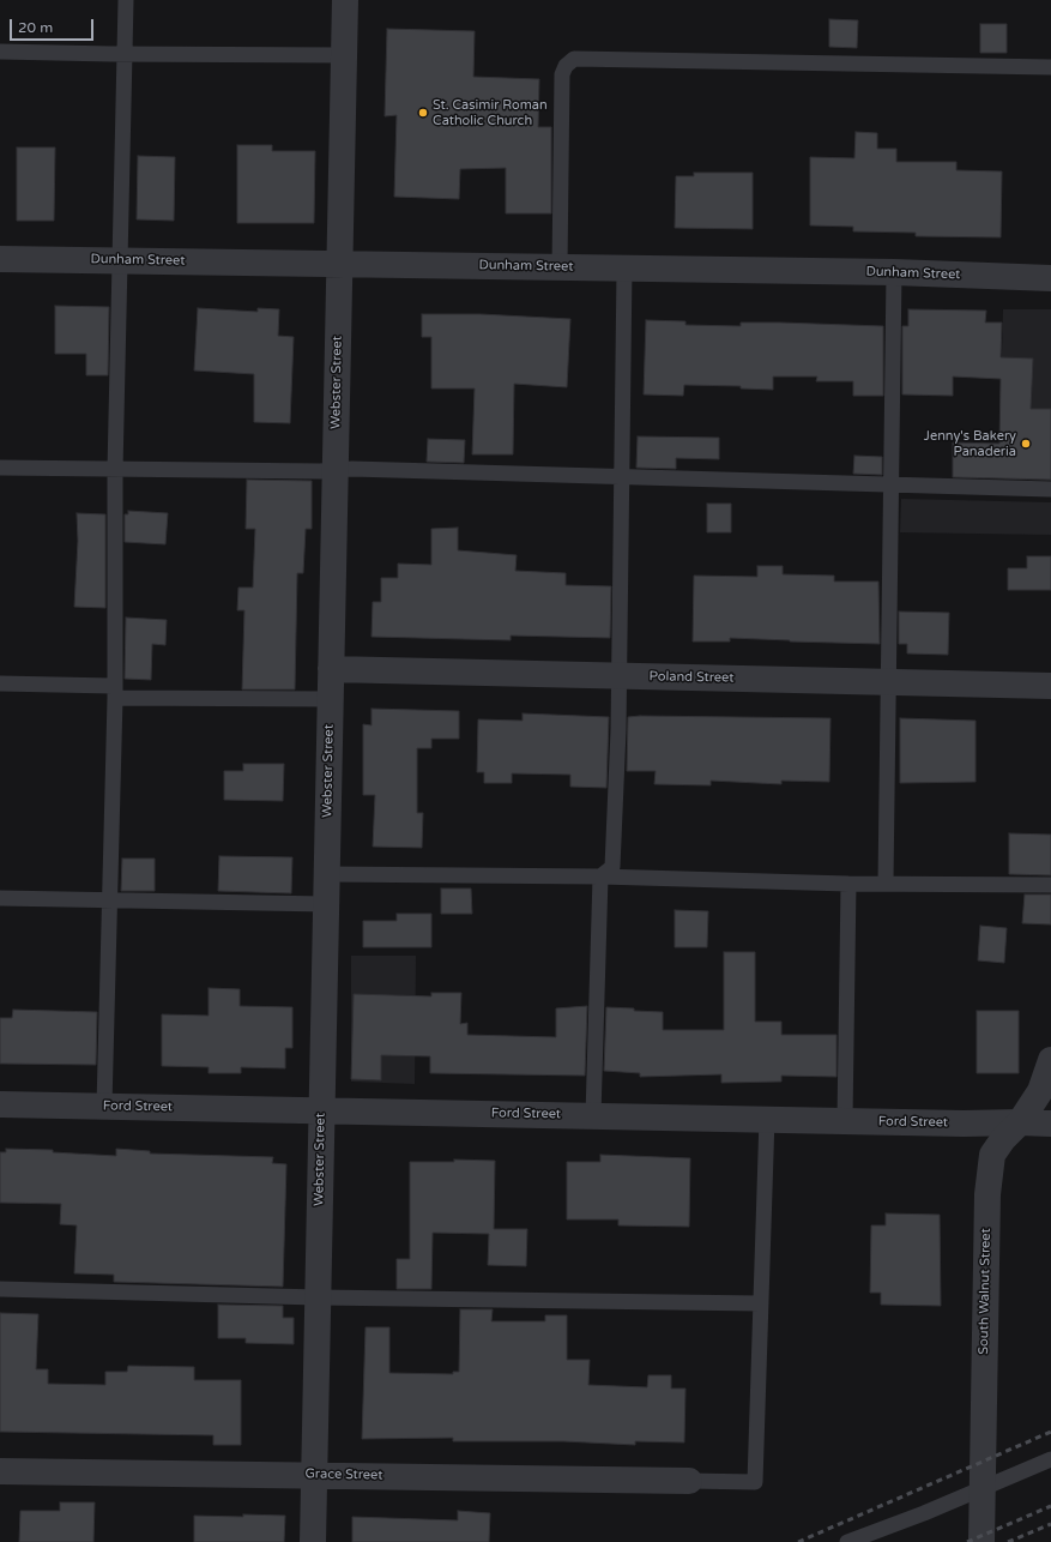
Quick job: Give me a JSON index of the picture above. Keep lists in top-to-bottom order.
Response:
{
  "streets": {
    "street": [
      "Dunham Street",
      "Webster Street",
      "Poland Street",
      "Ford Street",
      "South Walnut Street",
      "Grace Street"
    ]
  },
  "crossings": [
    ["Dunham Street", "Webster Street"],
    ["Webster Street", "Poland Street"],
    ["Webster Street", "Ford Street"],
    ["Webster Street", "Grace Street"],
    ["Ford Street", "South Walnut Street"]
  ],
  "places": ["St. Casimir Roman Catholic Church", "Jenny's Bakery Panaderia"],
  "scale_bar": "20 m"
}
